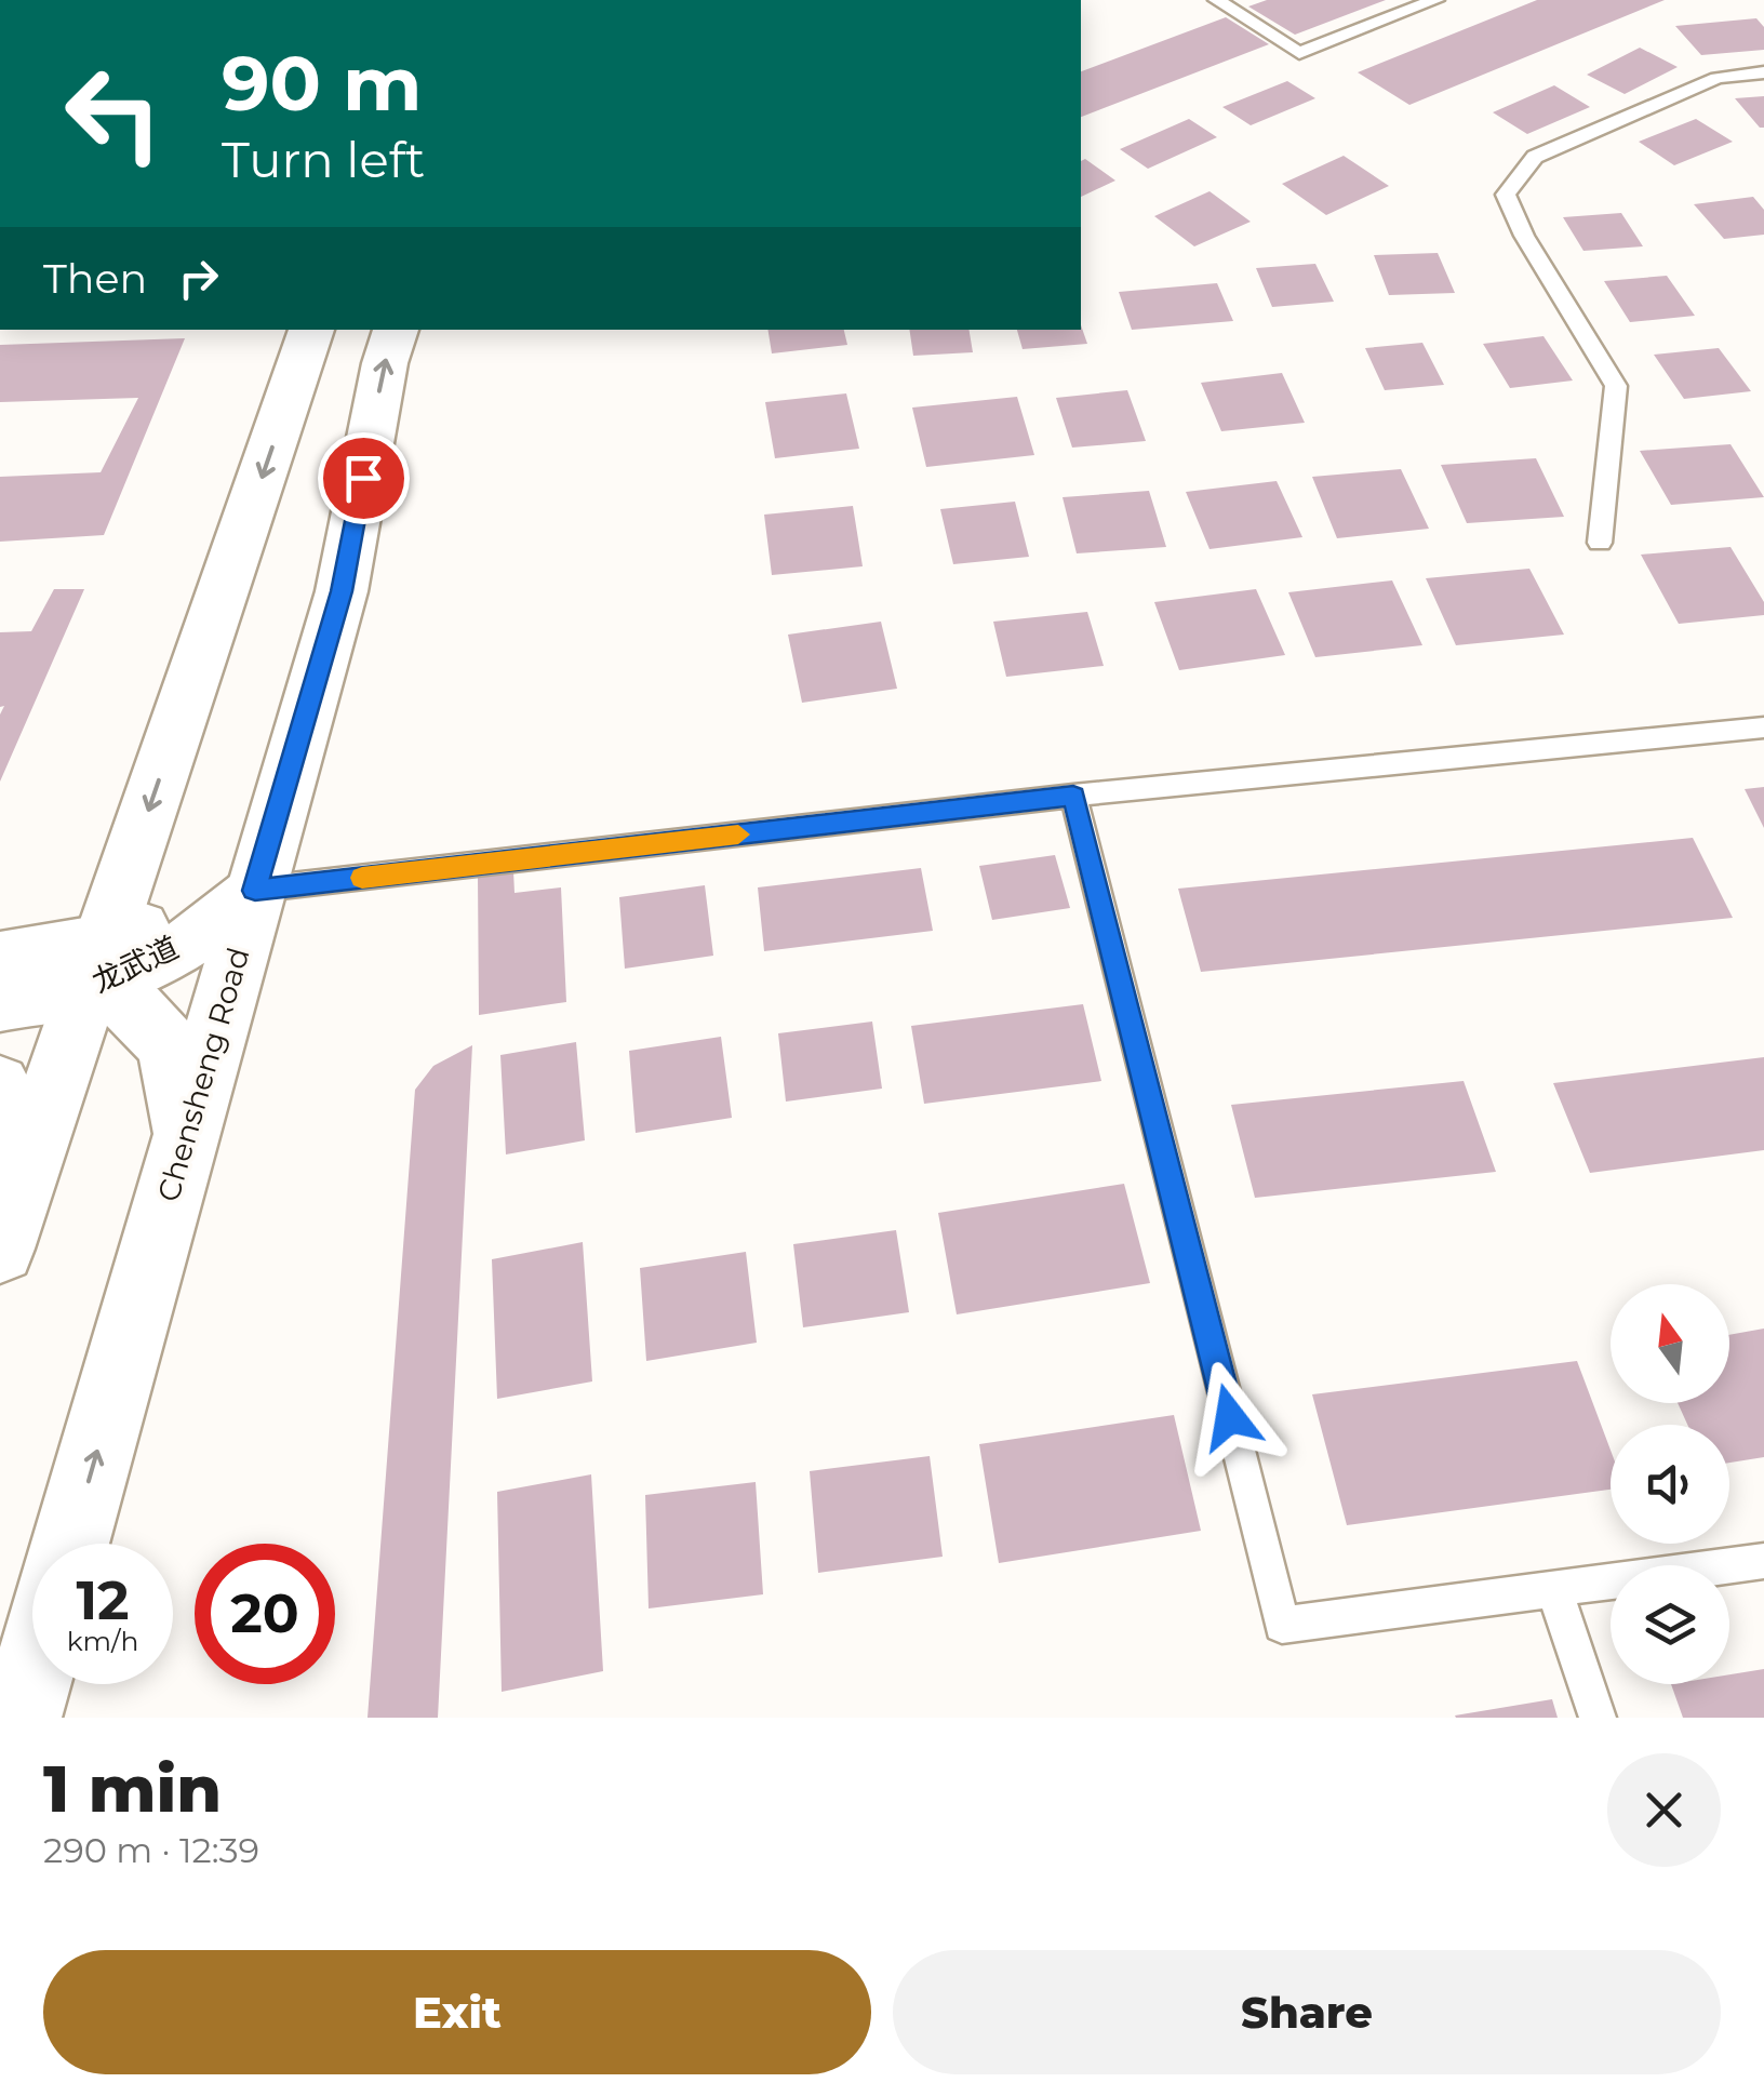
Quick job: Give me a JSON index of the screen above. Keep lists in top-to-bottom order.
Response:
{
  "streets": {
    "main road": ["Chensheng Road"],
    "street": ["龙武道"]
  },
  "crossings": [
    ["龙武道", "Chensheng Road"]
  ],
  "north": "top",
  "page": {
    "turn": ["90 m", "Turn left"],
    "then": "Then",
    "speed": "12 km/h",
    "limit": "20",
    "heading": ["1 min", "290 m · 12:39"],
    "buttons": ["Exit", "Share"]
  }
}
